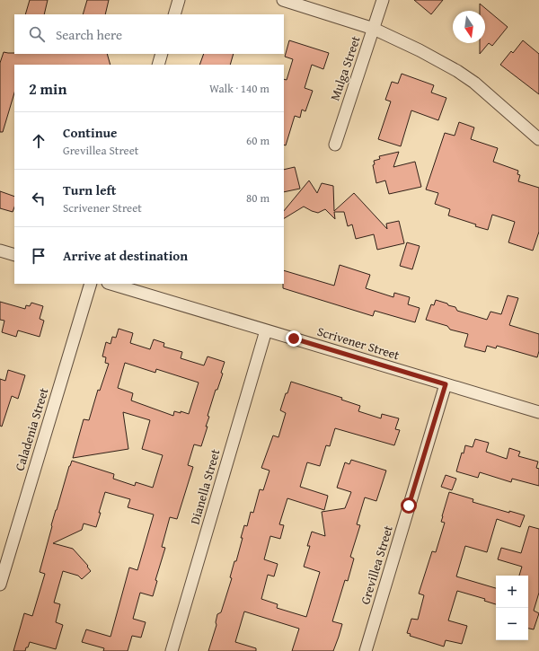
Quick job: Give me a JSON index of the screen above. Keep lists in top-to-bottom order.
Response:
{
  "streets": {
    "street": [
      "Mulga Street",
      "Scrivener Street",
      "Caladenia Street",
      "Dianella Street",
      "Grevillea Street"
    ]
  },
  "crossings": [
    ["Scrivener Street", "Dianella Street"],
    ["Scrivener Street", "Grevillea Street"]
  ],
  "north": "bottom",
  "page": {
    "search": "Search here",
    "heading": ["2 min", "Walk · 140 m"],
    "list": [
      ["Continue", "Grevillea Street", "60 m"],
      ["Turn left", "Scrivener Street", "80 m"],
      "Arrive at destination"
    ],
    "map_buttons": ["+", "−"]
  }
}
